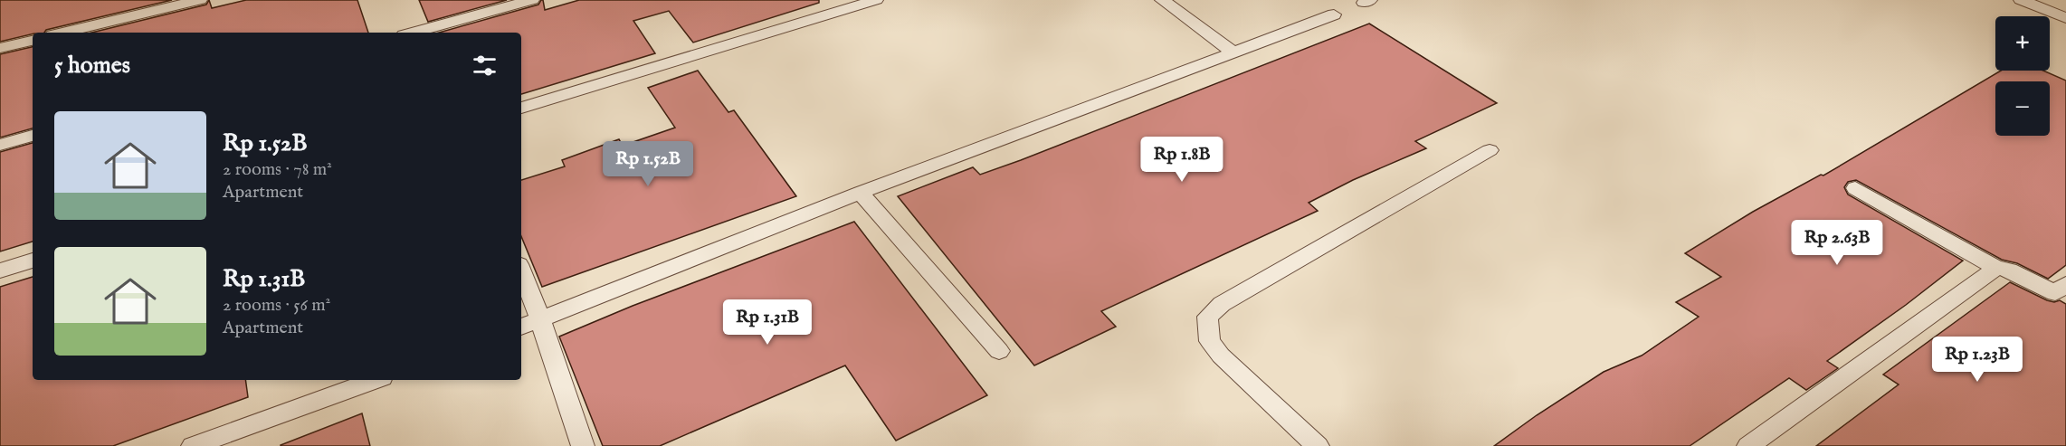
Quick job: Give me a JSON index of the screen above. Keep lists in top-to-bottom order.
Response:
{
  "page": {
    "map_buttons": ["+", "−"],
    "heading": "5 homes",
    "list": [
      {
        "name": "Rp 1.52B",
        "note": "2 rooms · 78 m² · Apartment"
      },
      {
        "name": "Rp 1.31B",
        "note": "2 rooms · 56 m² · Apartment"
      }
    ],
    "price": [
      "Rp 1.8B",
      "Rp 1.52B",
      "Rp 2.63B",
      "Rp 1.31B",
      "Rp 1.23B"
    ]
  }
}
